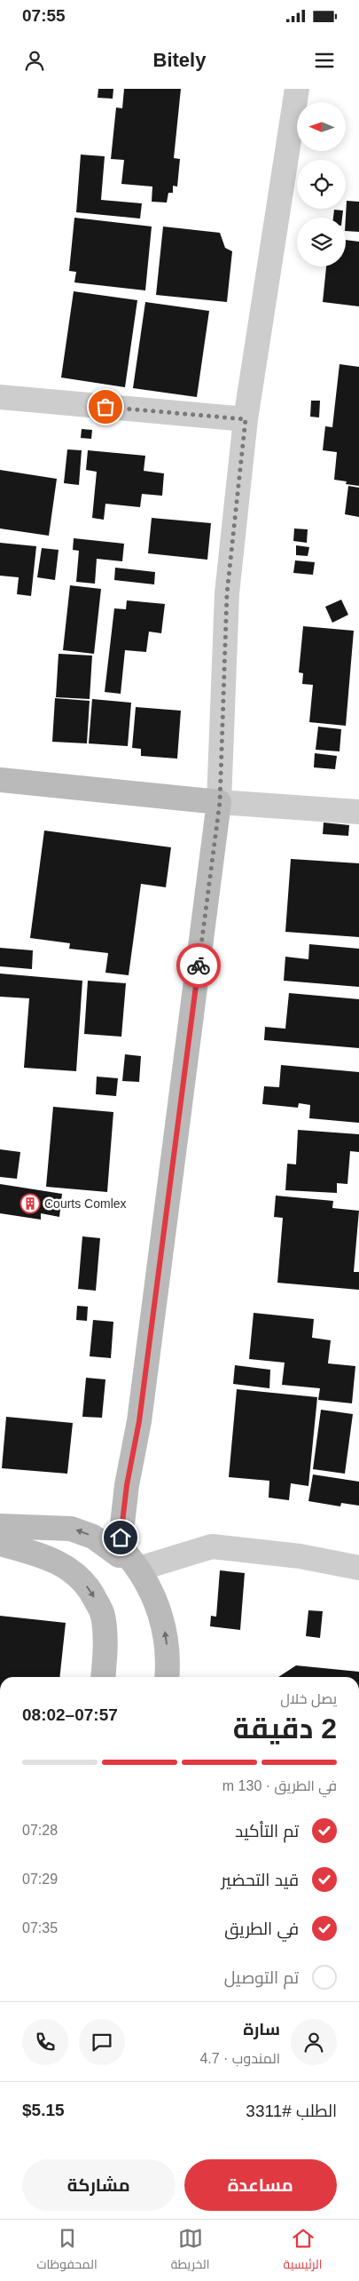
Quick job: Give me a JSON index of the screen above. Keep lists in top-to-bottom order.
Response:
{
  "places": {
    "building": ["Courts Comlex"]
  },
  "north": "left",
  "page": {
    "status": "07:55",
    "header": "Bitely",
    "heading": ["2 دقيقة", "يصل خلال", "07:57–08:02"],
    "panel": [
      "سارة",
      "المندوب · 4.7",
      "الطلب #3311",
      "$5.15"
    ],
    "bar": "في الطريق · 130 m",
    "list": [
      ["تم التأكيد", "07:28"],
      ["قيد التحضير", "07:29"],
      ["في الطريق", "07:35"],
      "تم التوصيل"
    ],
    "buttons": ["مساعدة", "مشاركة"],
    "tabs": ["الرئيسية", "الخريطة", "المحفوظات"]
  }
}
